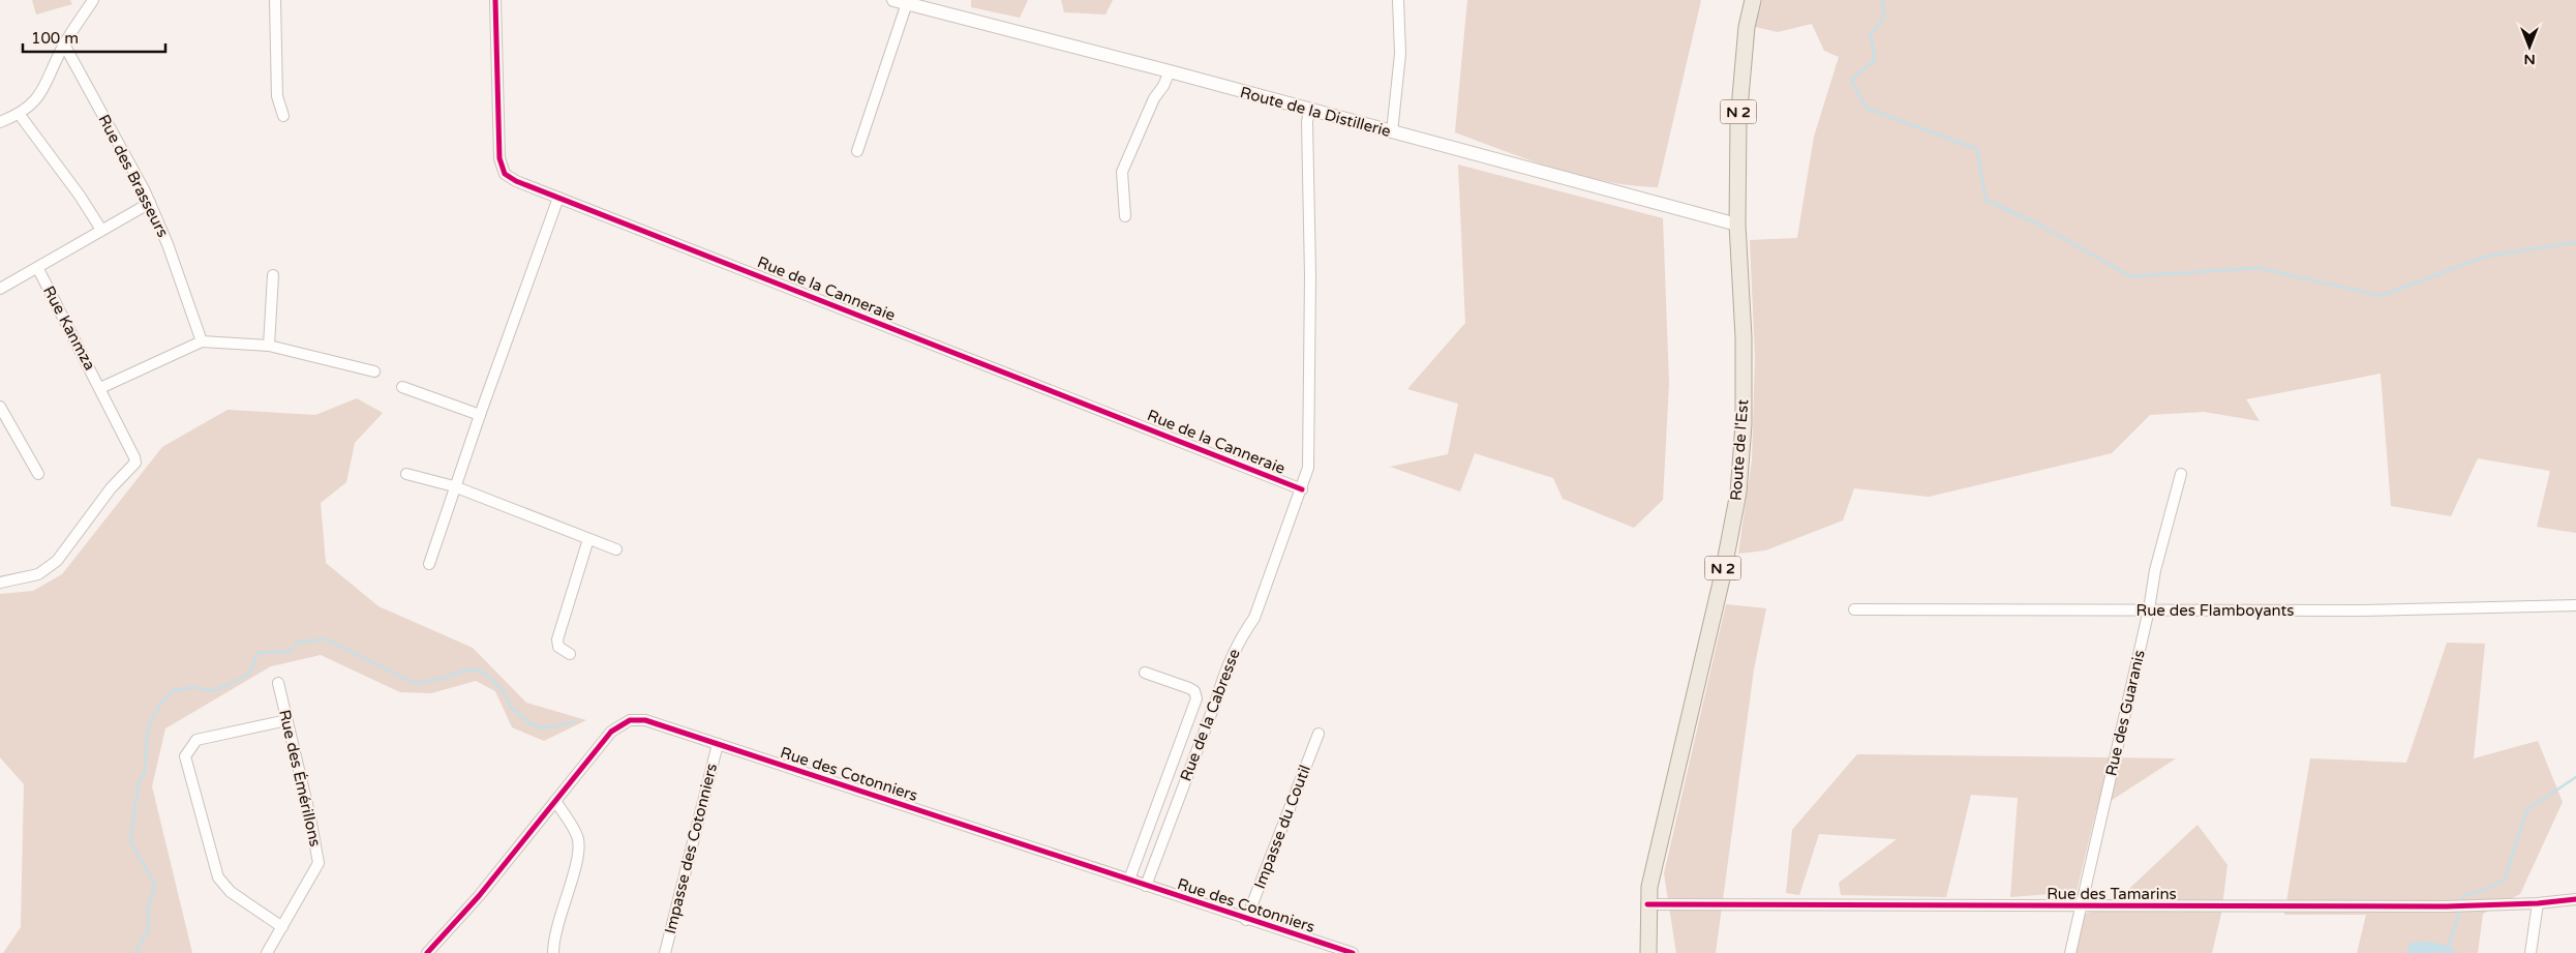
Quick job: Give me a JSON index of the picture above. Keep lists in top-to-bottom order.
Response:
{
  "streets": {
    "main road": ["N 2", "Route de l'Est"],
    "street": [
      "Route de la Distillerie",
      "Rue des Brasseurs",
      "Rue de la Canneraie",
      "Rue Kanmza",
      "Rue des Flamboyants",
      "Rue des Guaranis",
      "Rue de la Cabresse",
      "Rue des Cotonniers",
      "Rue des Émérillons",
      "Impasse du Coutil",
      "Impasse des Cotonniers",
      "Rue des Tamarins"
    ]
  },
  "crossings": [
    ["Route de la Distillerie", "Rue de la Canneraie"],
    ["Route de la Distillerie", "Route de l'Est"],
    ["Rue de la Canneraie", "Rue de la Cabresse"],
    ["Route de l'Est", "Rue des Tamarins"],
    ["Rue des Flamboyants", "Rue des Guaranis"],
    ["Rue des Guaranis", "Rue des Tamarins"],
    ["Rue de la Cabresse", "Rue des Cotonniers"],
    ["Rue des Cotonniers", "Impasse du Coutil"],
    ["Rue des Cotonniers", "Impasse des Cotonniers"]
  ],
  "scale_bar": "100 m",
  "north": "bottom"
}
